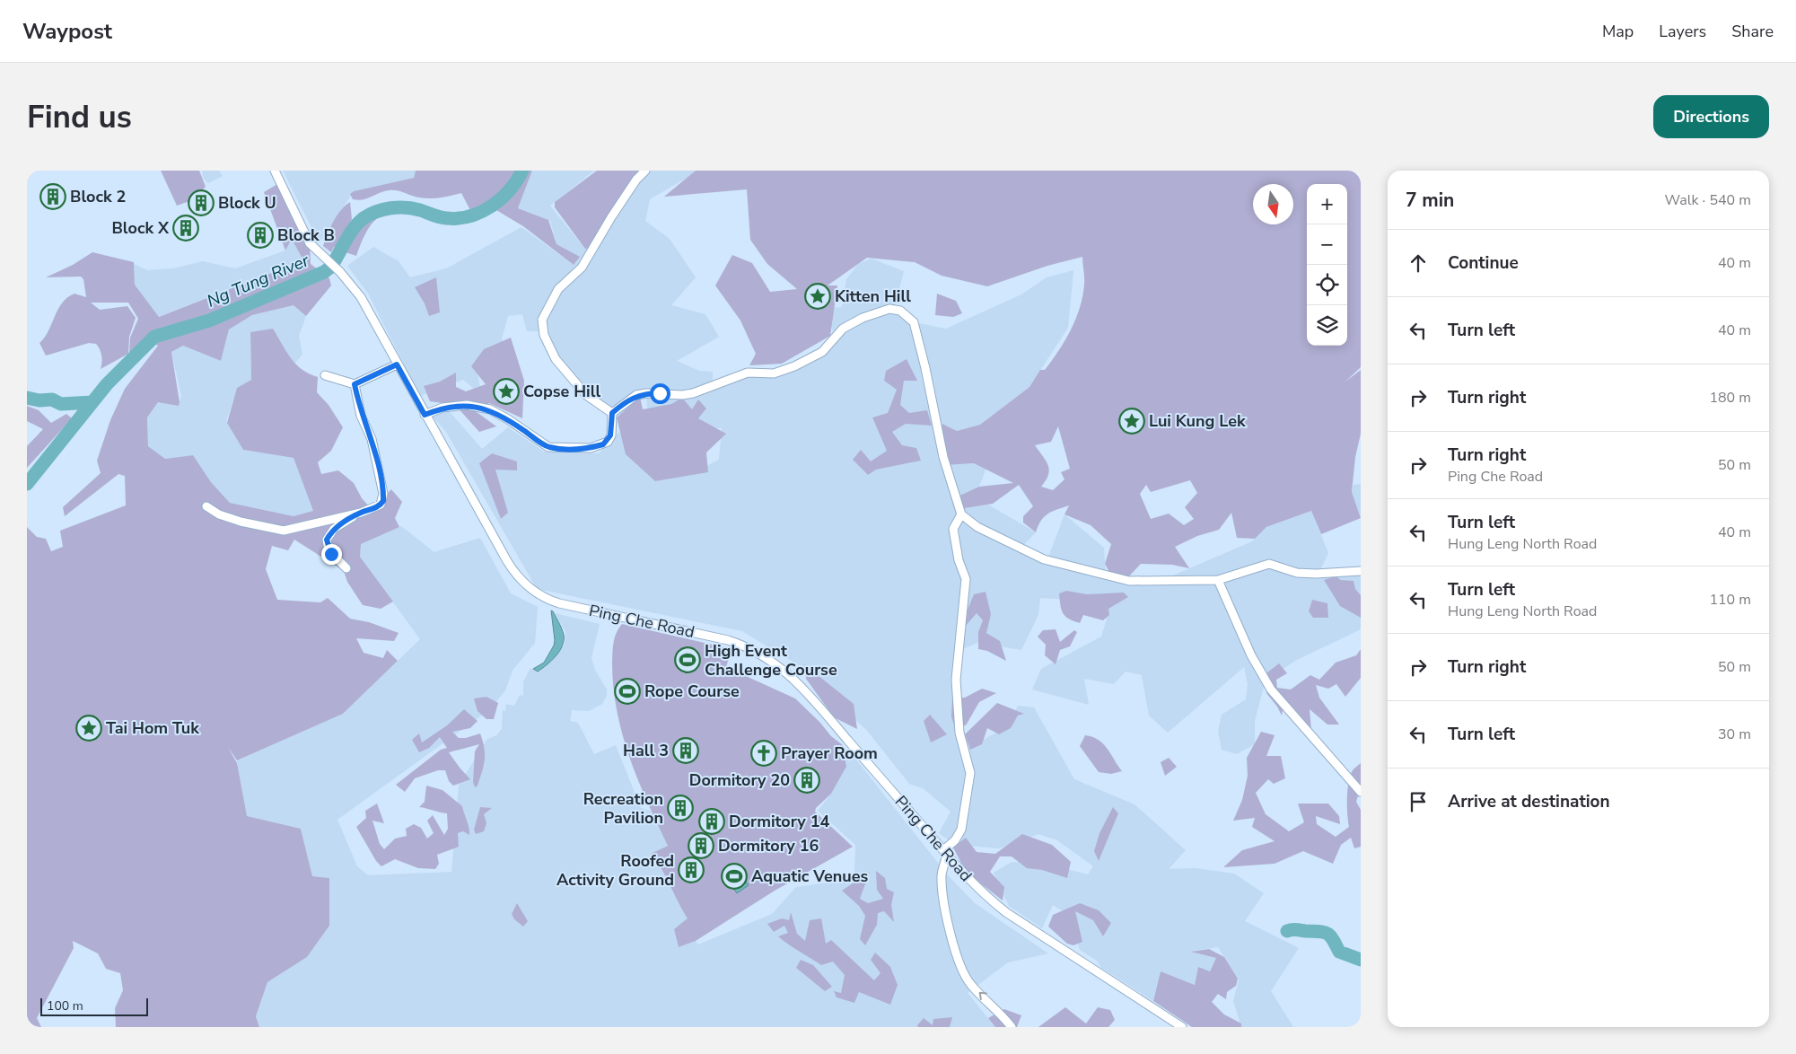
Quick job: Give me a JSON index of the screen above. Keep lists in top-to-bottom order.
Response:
{
  "streets": {
    "street": ["Ping Che Road"]
  },
  "water": ["Ng Tung River"],
  "places": {
    "building": [
      "Block 2",
      "Block U",
      "Block X",
      "Block B",
      "Hall 3",
      "Dormitory 20",
      "Recreation Pavilion",
      "Dormitory 14",
      "Dormitory 16",
      "Roofed Activity Ground"
    ],
    "place": [
      "Kitten Hill",
      "Copse Hill",
      "Lui Kung Lek",
      "Tai Hom Tuk"
    ],
    "sports": ["High Event Challenge Course", "Rope Course", "Aquatic Venues"],
    "church": ["Prayer Room"]
  },
  "scale_bar": "100 m",
  "north": "bottom",
  "page": {
    "header": "Waypost",
    "nav": ["Map", "Layers", "Share"],
    "buttons": "Directions",
    "title": "Find us",
    "heading": ["7 min", "Walk · 540 m"],
    "map_buttons": ["+", "−"],
    "list": [
      ["Continue", "40 m"],
      ["Turn left", "40 m"],
      ["Turn right", "180 m"],
      ["Turn right", "Ping Che Road", "50 m"],
      ["Turn left", "Hung Leng North Road", "40 m"],
      ["Turn left", "Hung Leng North Road", "110 m"],
      ["Turn right", "50 m"],
      ["Turn left", "30 m"],
      "Arrive at destination"
    ],
    "scale": "100 m"
  }
}
